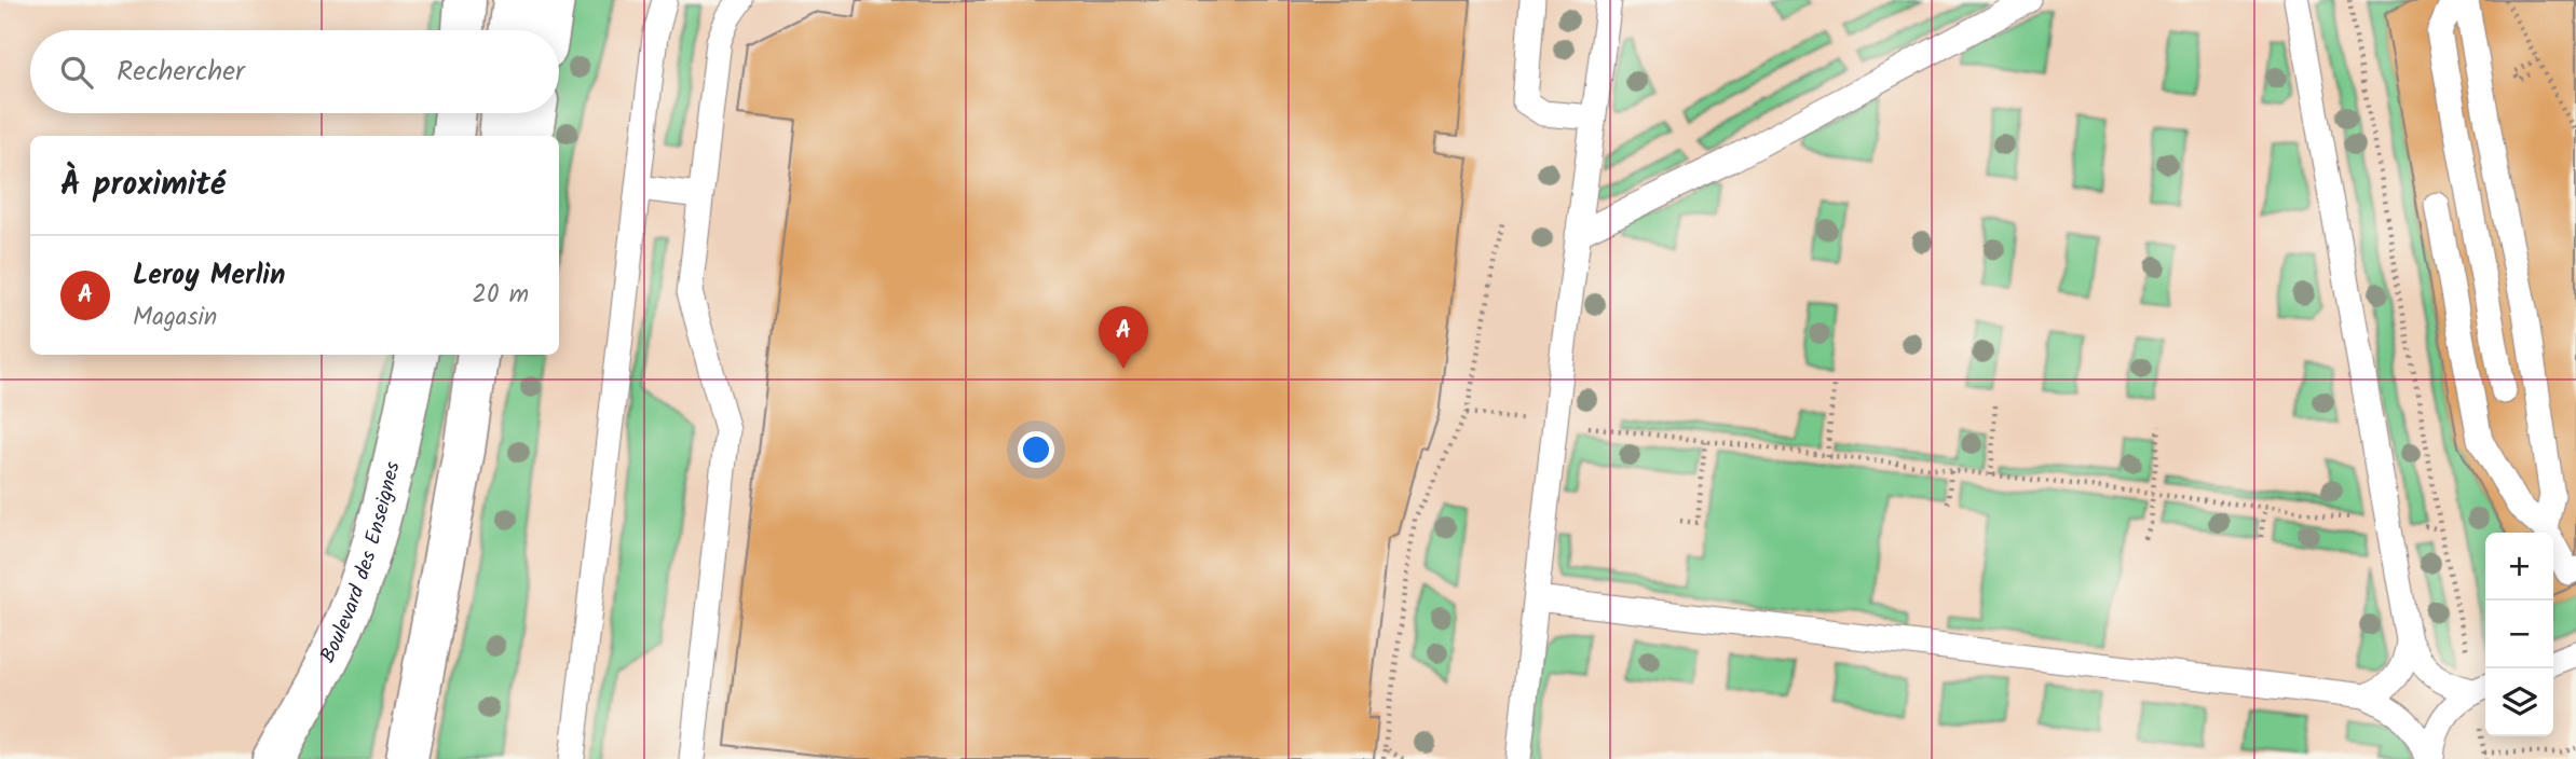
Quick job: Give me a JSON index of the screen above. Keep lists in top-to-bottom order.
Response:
{
  "streets": {
    "street": ["Boulevard des Enseignes"]
  },
  "page": {
    "search": "Rechercher",
    "heading": "À proximité",
    "list": [
      {
        "mark": "A",
        "name": "Leroy Merlin",
        "note": "Magasin",
        "value": "20 m"
      }
    ],
    "pins": "A",
    "map_buttons": ["+", "−"]
  }
}
